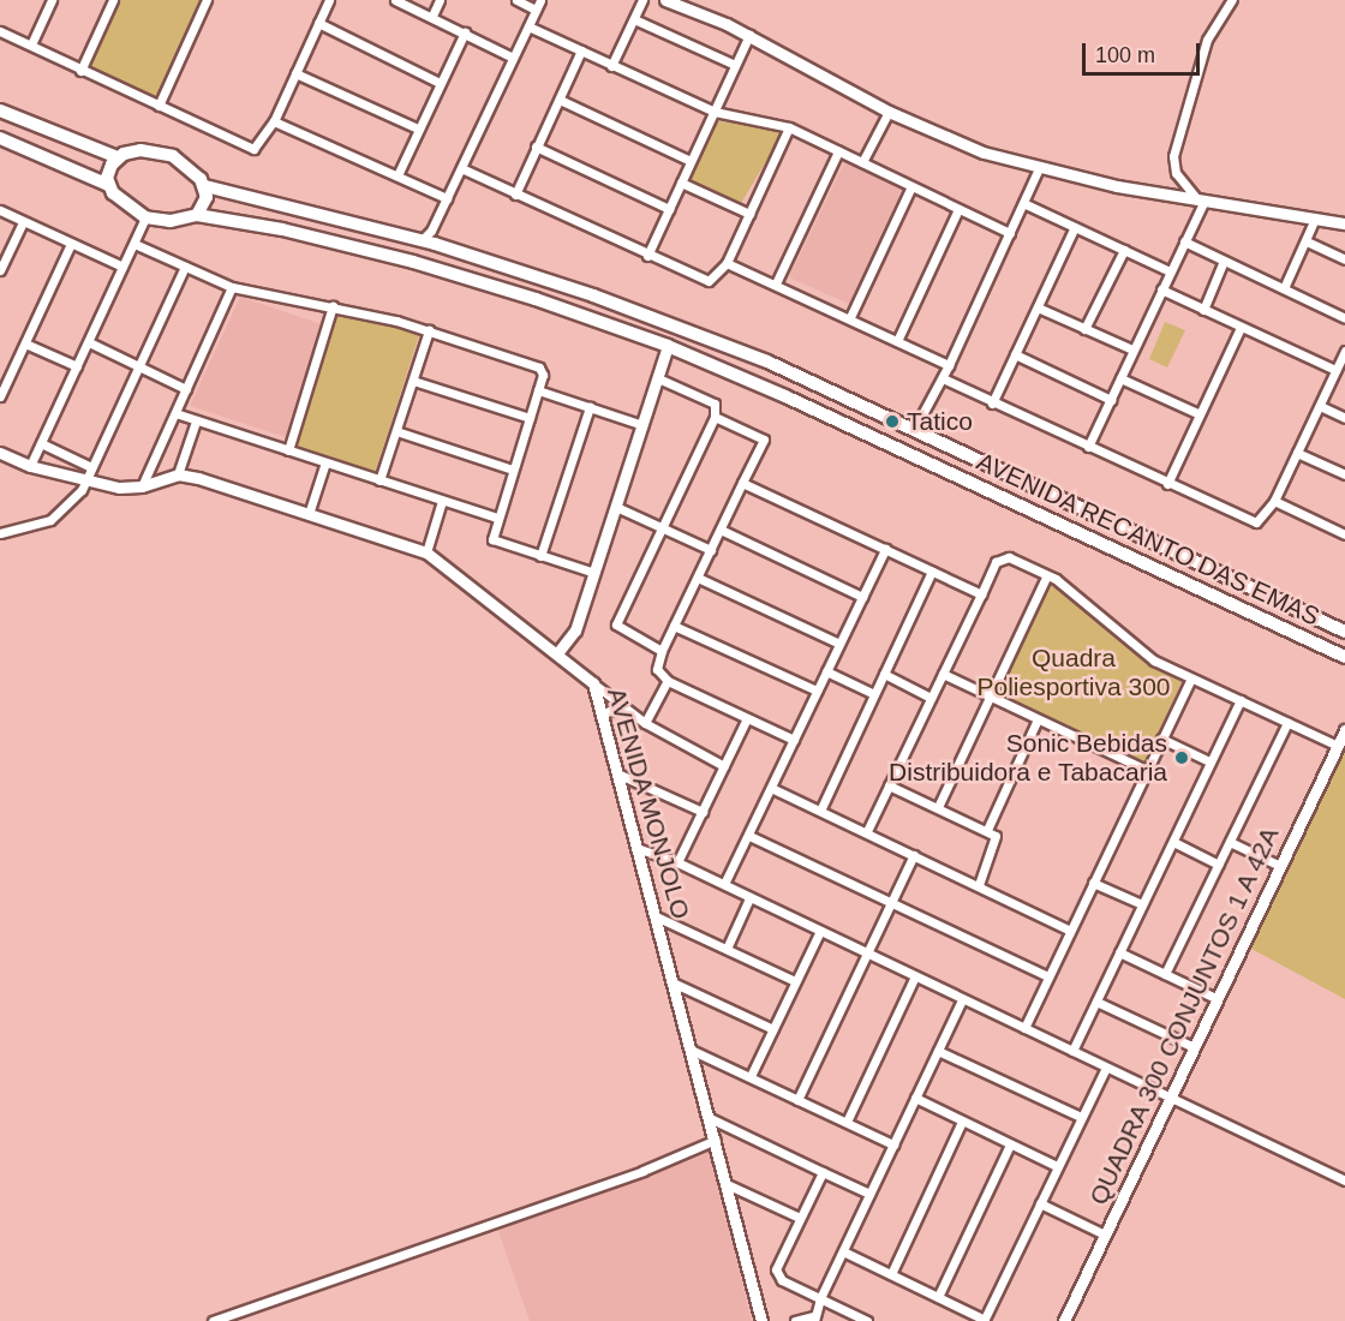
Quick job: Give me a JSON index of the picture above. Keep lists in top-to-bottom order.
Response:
{
  "streets": {
    "main road": ["AVENIDA RECANTO DAS EMAS"],
    "street": ["AVENIDA MONJOLO", "QUADRA 300 CONJUNTOS 1 A 42A"]
  },
  "parks": ["Quadra Poliesportiva 300"],
  "places": ["Tatico", "Sonic Bebidas Distribuidora e Tabacaria"],
  "scale_bar": "100 m"
}
